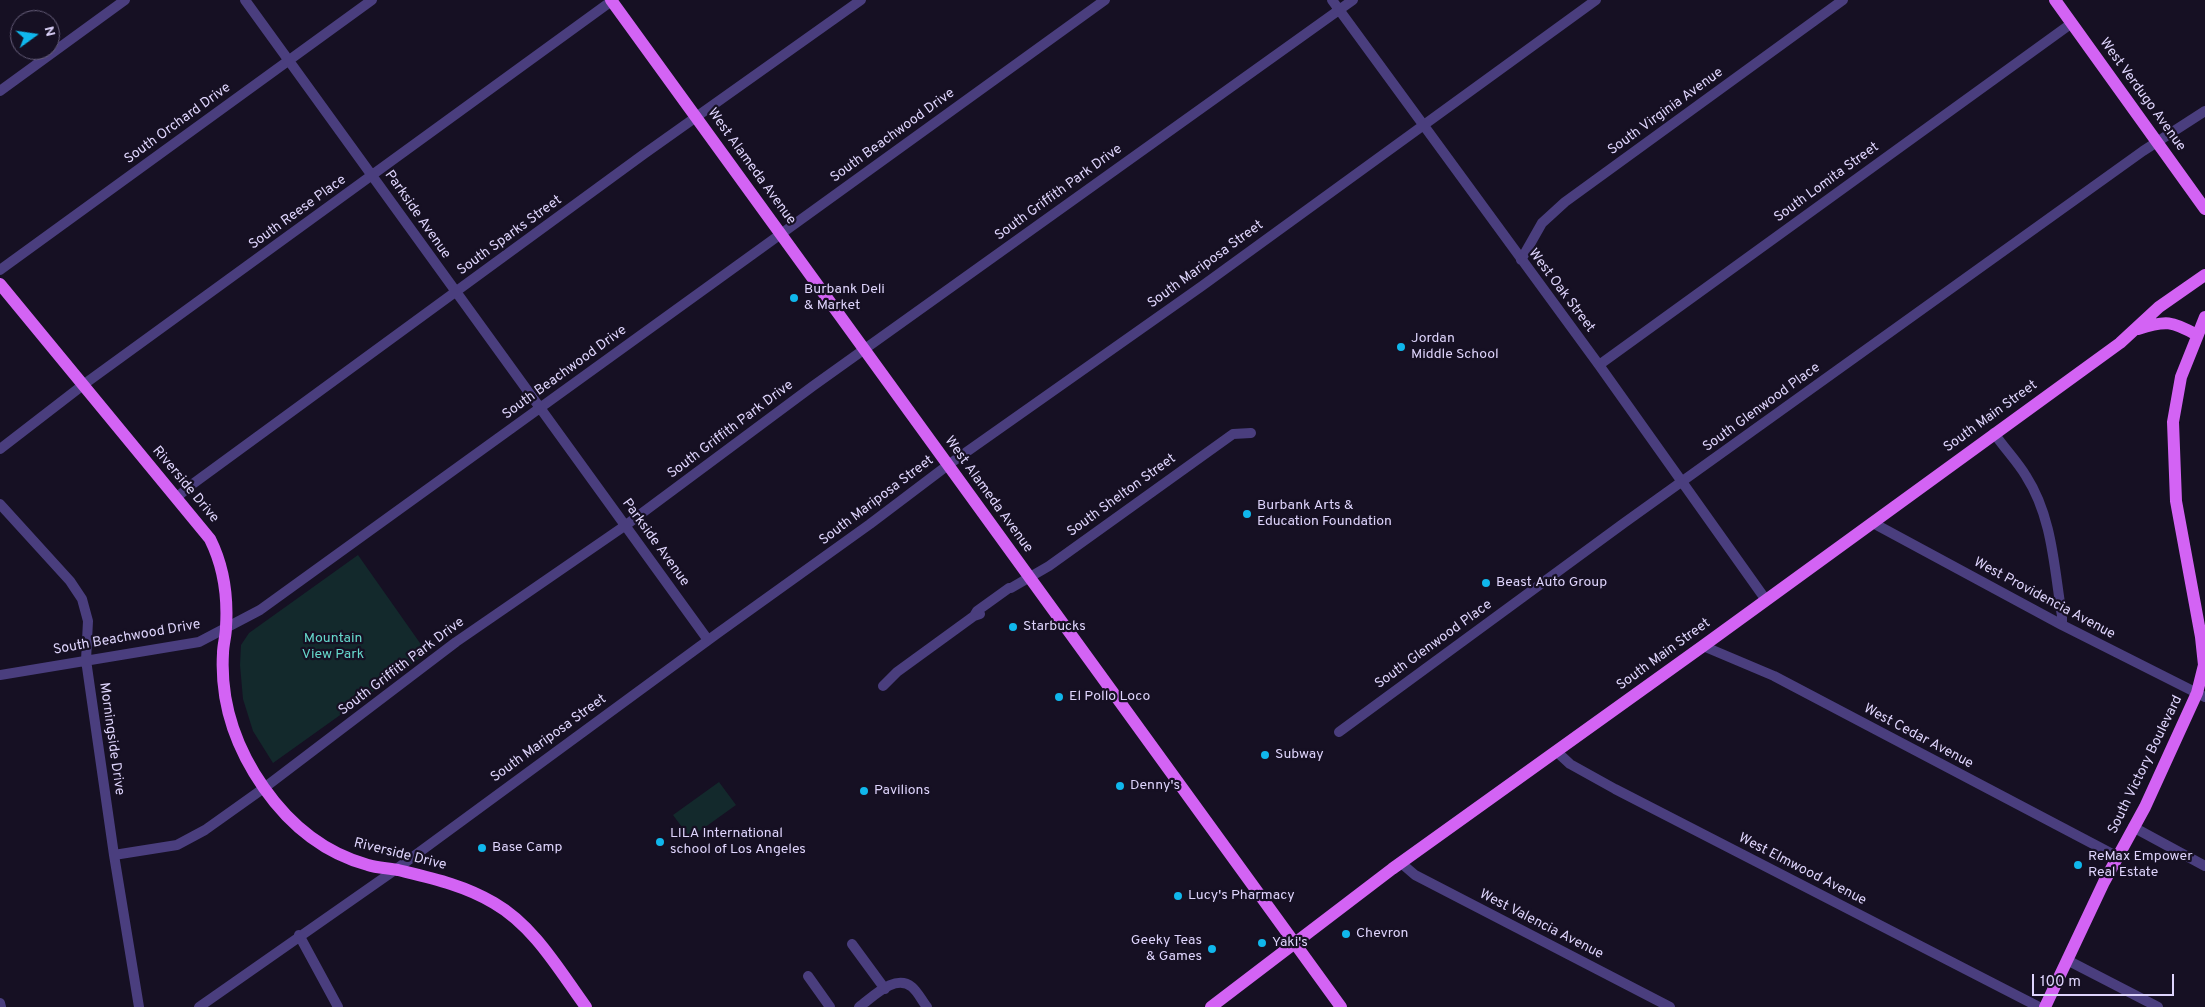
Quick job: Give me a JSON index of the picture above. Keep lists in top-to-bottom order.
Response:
{
  "streets": {
    "main road": [
      "West Verdugo Avenue",
      "West Alameda Avenue",
      "South Main Street",
      "Riverside Drive",
      "South Victory Boulevard"
    ],
    "street": [
      "South Virginia Avenue",
      "South Orchard Drive",
      "South Beachwood Drive",
      "South Lomita Street",
      "South Griffith Park Drive",
      "South Reese Place",
      "Parkside Avenue",
      "South Sparks Street",
      "South Mariposa Street",
      "West Oak Street",
      "South Glenwood Place",
      "South Shelton Street",
      "West Providencia Avenue",
      "West Cedar Avenue",
      "Morningside Drive",
      "West Elmwood Avenue",
      "West Valencia Avenue"
    ]
  },
  "crossings": [
    ["West Verdugo Avenue", "South Lomita Street"],
    ["West Verdugo Avenue", "South Glenwood Place"],
    ["South Virginia Avenue", "West Oak Street"],
    ["South Orchard Drive", "Parkside Avenue"],
    ["South Beachwood Drive", "West Alameda Avenue"],
    ["South Beachwood Drive", "Parkside Avenue"],
    ["South Beachwood Drive", "Riverside Drive"],
    ["South Beachwood Drive", "Morningside Drive"],
    ["West Alameda Avenue", "South Griffith Park Drive"],
    ["West Alameda Avenue", "South Reese Place"],
    ["West Alameda Avenue", "South Sparks Street"],
    ["West Alameda Avenue", "South Mariposa Street"],
    ["West Alameda Avenue", "South Main Street"],
    ["West Alameda Avenue", "South Shelton Street"],
    ["South Lomita Street", "West Oak Street"],
    ["South Griffith Park Drive", "Parkside Avenue"],
    ["South Griffith Park Drive", "West Oak Street"],
    ["South Griffith Park Drive", "Riverside Drive"],
    ["South Griffith Park Drive", "Morningside Drive"],
    ["South Reese Place", "Parkside Avenue"],
    ["South Reese Place", "Riverside Drive"],
    ["Parkside Avenue", "South Sparks Street"],
    ["Parkside Avenue", "South Mariposa Street"],
    ["South Sparks Street", "Riverside Drive"],
    ["South Mariposa Street", "West Oak Street"],
    ["South Mariposa Street", "Riverside Drive"],
    ["West Oak Street", "South Glenwood Place"],
    ["West Oak Street", "South Main Street"],
    ["South Main Street", "West Providencia Avenue"],
    ["South Main Street", "West Cedar Avenue"],
    ["South Main Street", "South Victory Boulevard"],
    ["South Main Street", "West Elmwood Avenue"],
    ["South Main Street", "West Valencia Avenue"],
    ["West Providencia Avenue", "South Victory Boulevard"],
    ["West Cedar Avenue", "South Victory Boulevard"]
  ],
  "parks": ["Mountain View Park"],
  "places": [
    "Burbank Deli & Market",
    "Jordan Middle School",
    "Burbank Arts & Education Foundation",
    "Beast Auto Group",
    "Starbucks",
    "El Pollo Loco",
    "Subway",
    "Denny's",
    "Pavilions",
    "LILA International school of Los Angeles",
    "Base Camp",
    "ReMax Empower Real Estate",
    "Lucy's Pharmacy",
    "Chevron",
    "Yaki's",
    "Geeky Teas & Games"
  ],
  "scale_bar": "100 m",
  "north": "right"
}
